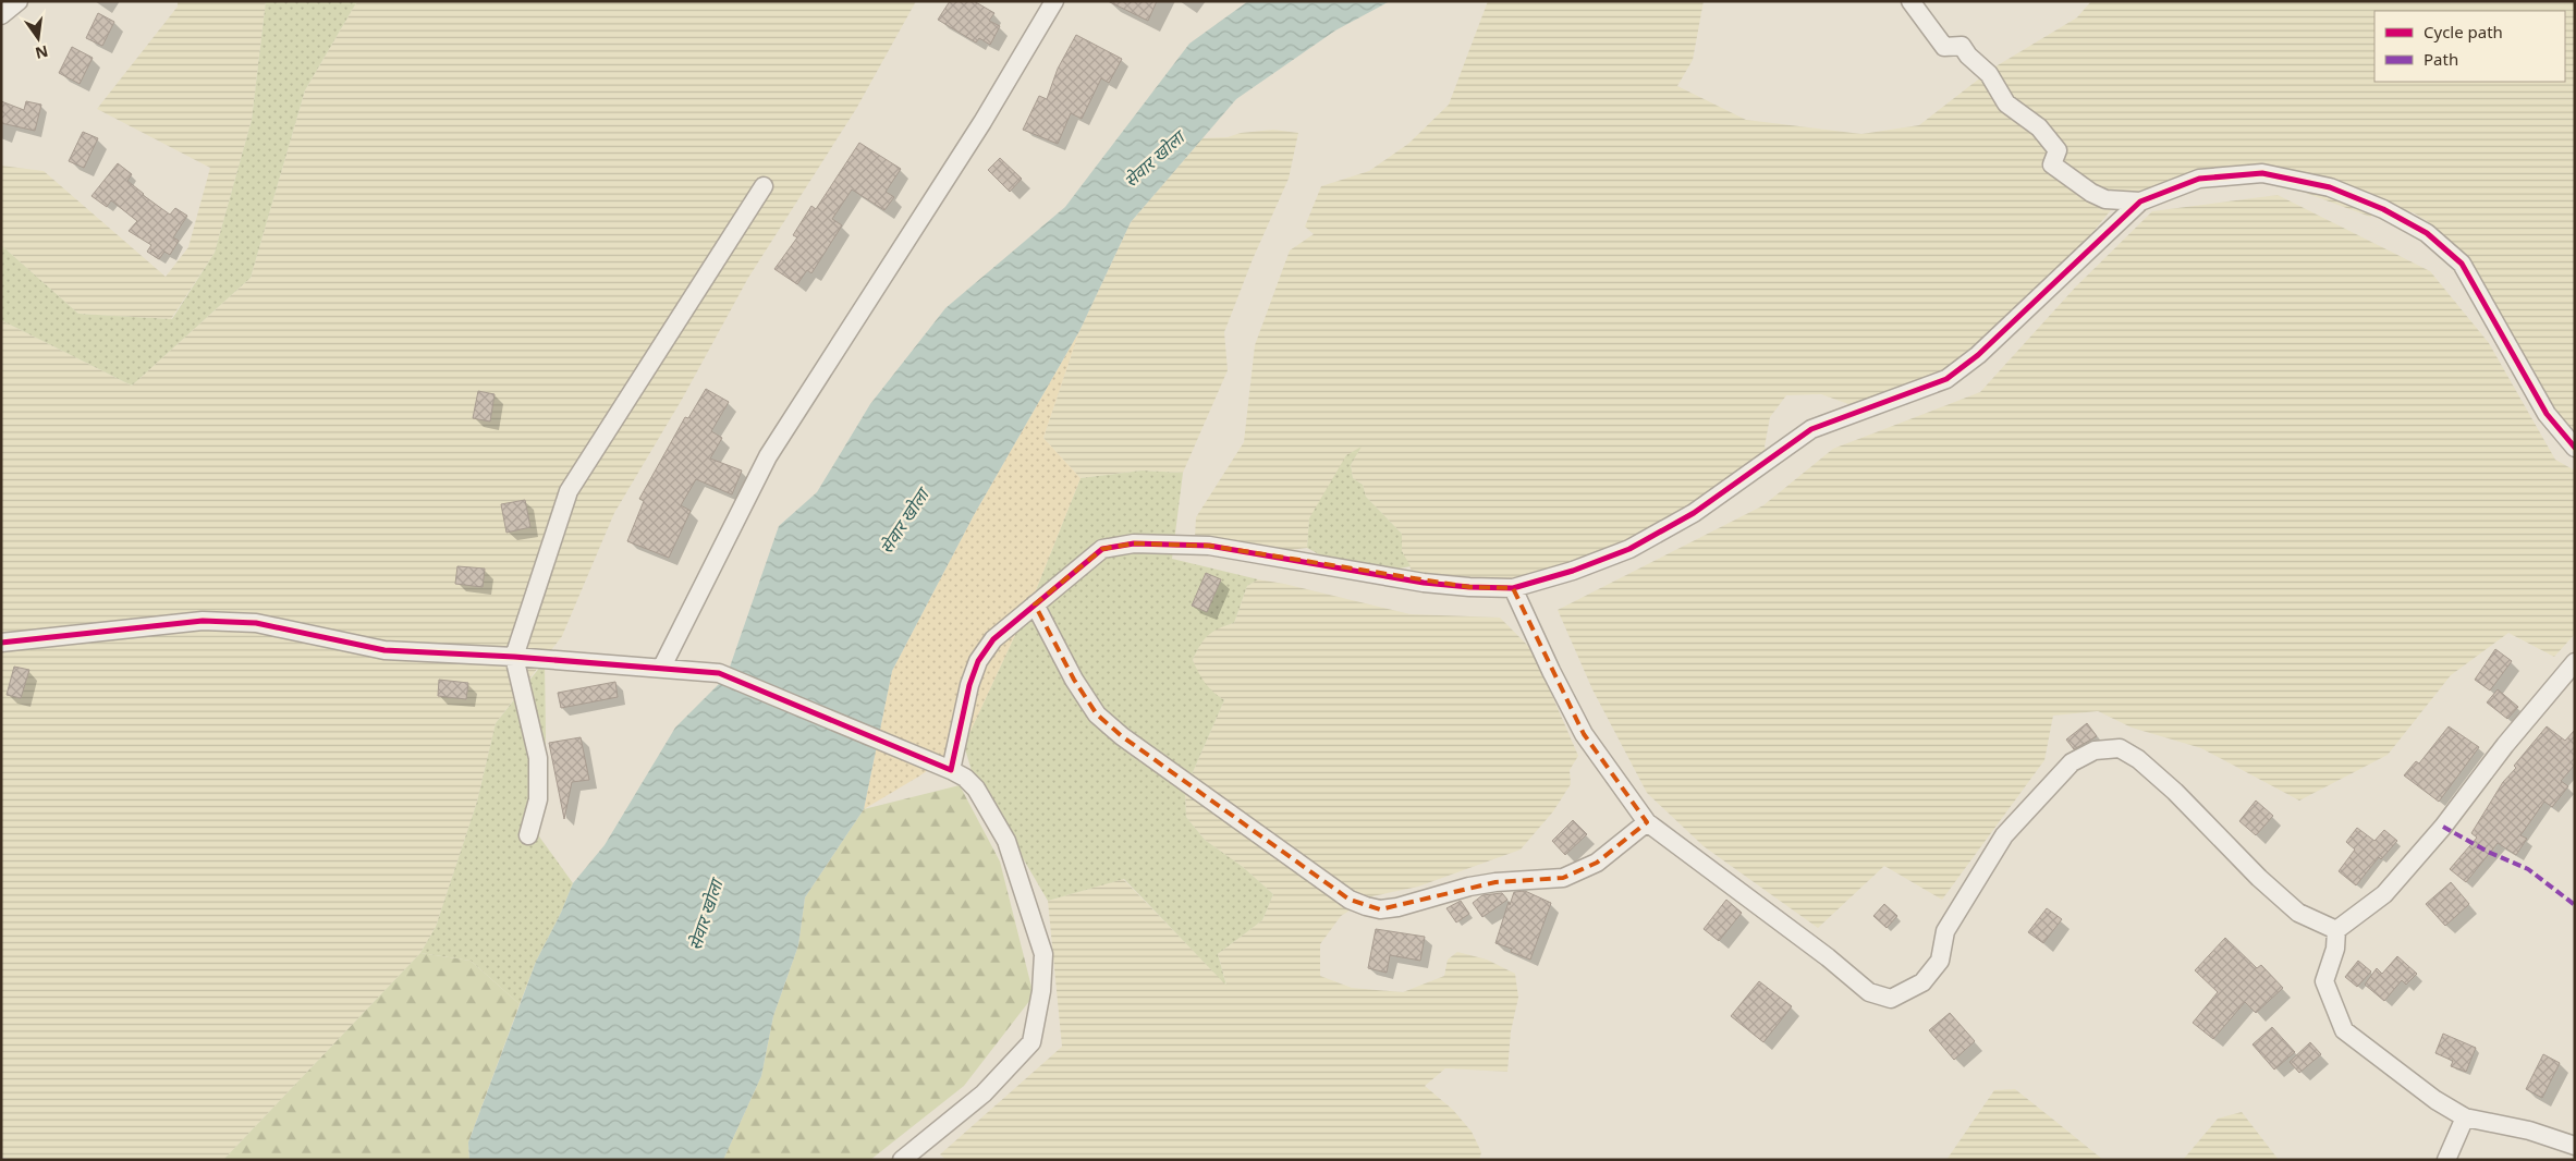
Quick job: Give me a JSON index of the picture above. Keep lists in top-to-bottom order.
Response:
{
  "water": ["सेवार खोला"],
  "legend": ["Cycle path", "Path"],
  "north": "bottom"
}
